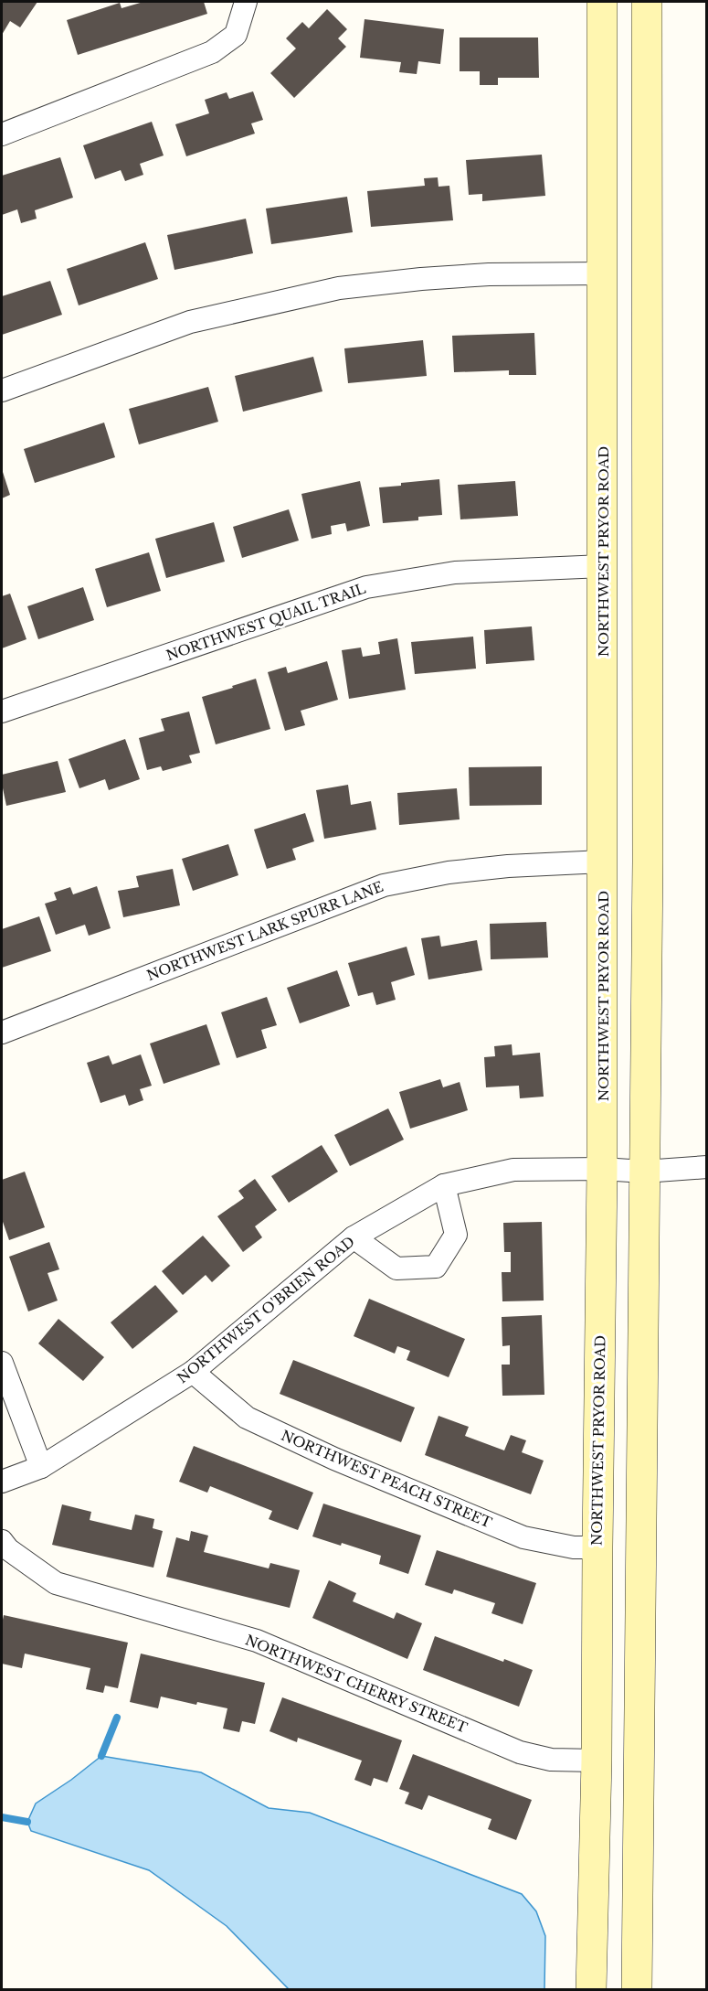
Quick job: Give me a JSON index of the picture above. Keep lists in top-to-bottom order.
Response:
{
  "streets": {
    "main road": ["NORTHWEST PRYOR ROAD"],
    "street": [
      "NORTHWEST QUAIL TRAIL",
      "NORTHWEST LARK SPURR LANE",
      "NORTHWEST O'BRIEN ROAD",
      "NORTHWEST PEACH STREET",
      "NORTHWEST CHERRY STREET"
    ]
  },
  "crossings": [
    ["NORTHWEST PRYOR ROAD", "NORTHWEST QUAIL TRAIL"],
    ["NORTHWEST PRYOR ROAD", "NORTHWEST LARK SPURR LANE"],
    ["NORTHWEST PRYOR ROAD", "NORTHWEST O'BRIEN ROAD"],
    ["NORTHWEST PRYOR ROAD", "NORTHWEST PEACH STREET"],
    ["NORTHWEST PRYOR ROAD", "NORTHWEST CHERRY STREET"],
    ["NORTHWEST O'BRIEN ROAD", "NORTHWEST PEACH STREET"]
  ]
}
